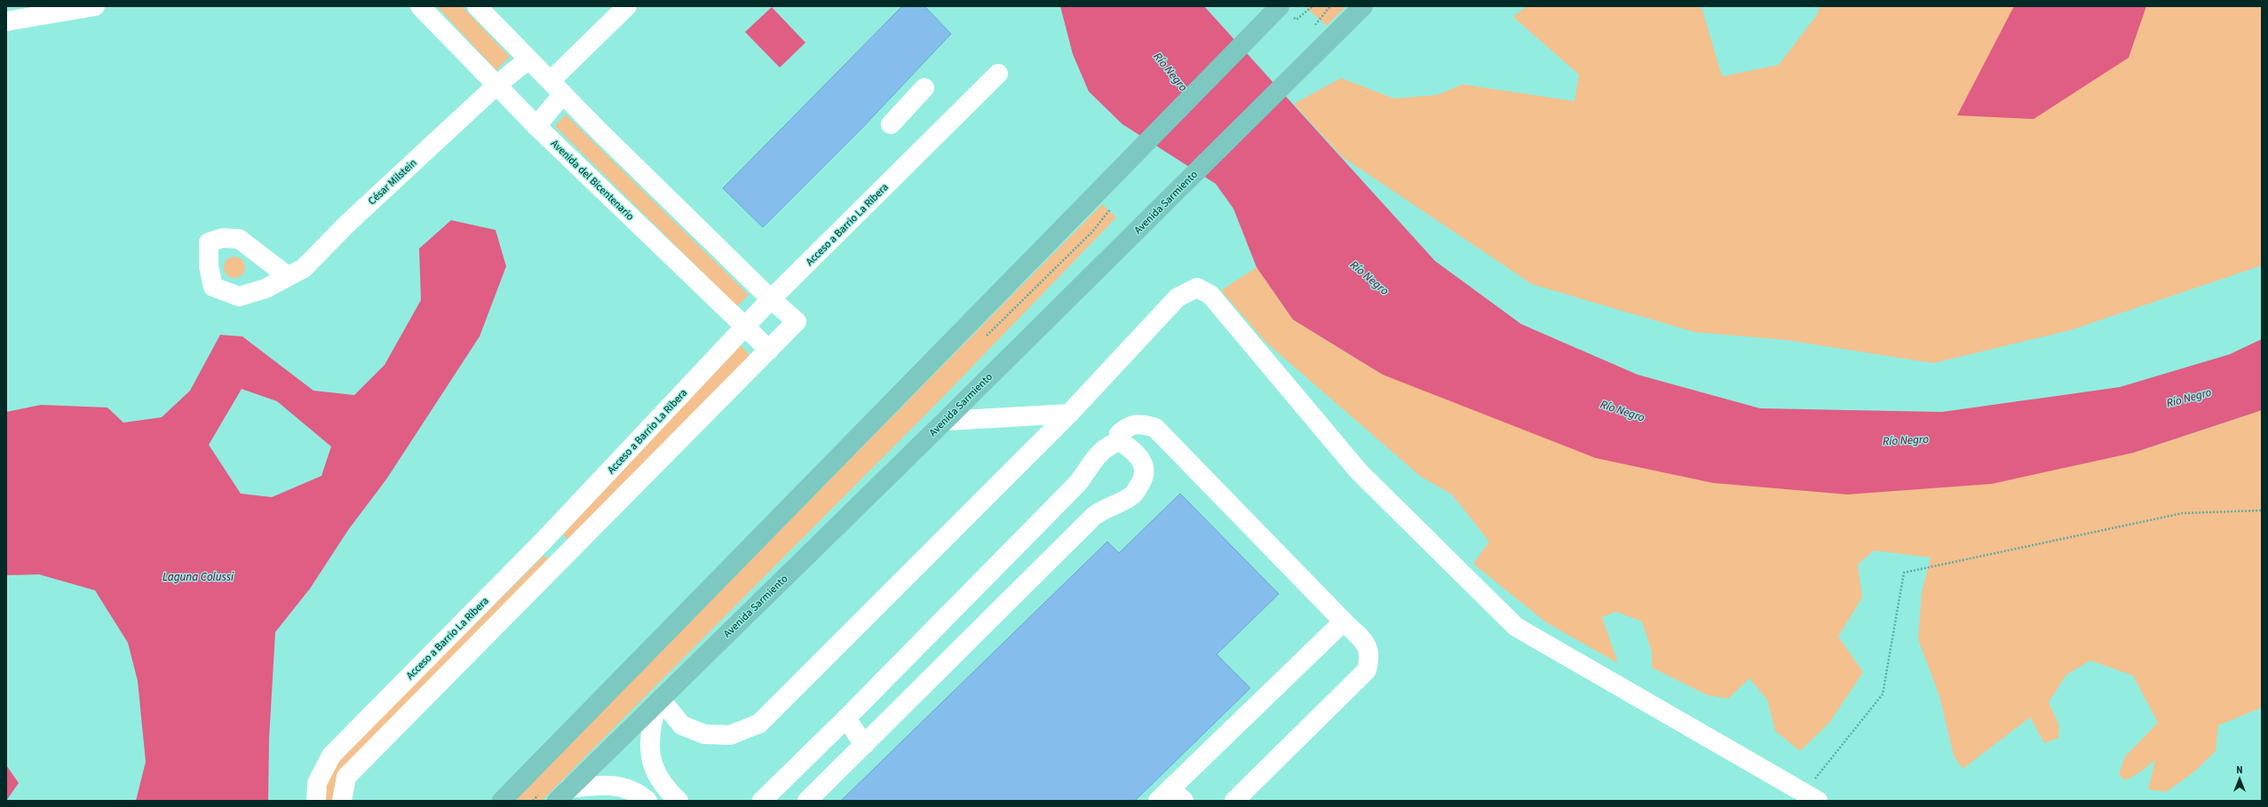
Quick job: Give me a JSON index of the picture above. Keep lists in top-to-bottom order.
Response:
{
  "streets": {
    "main road": ["Avenida Sarmiento"],
    "street": ["Avenida del Bicentenario", "César Milstein", "Acceso a Barrio La Ribera"]
  },
  "crossings": [
    ["Avenida del Bicentenario", "César Milstein"],
    ["Avenida del Bicentenario", "Acceso a Barrio La Ribera"]
  ],
  "water": ["Río Negro", "Laguna Colussi"],
  "north": "top"
}
